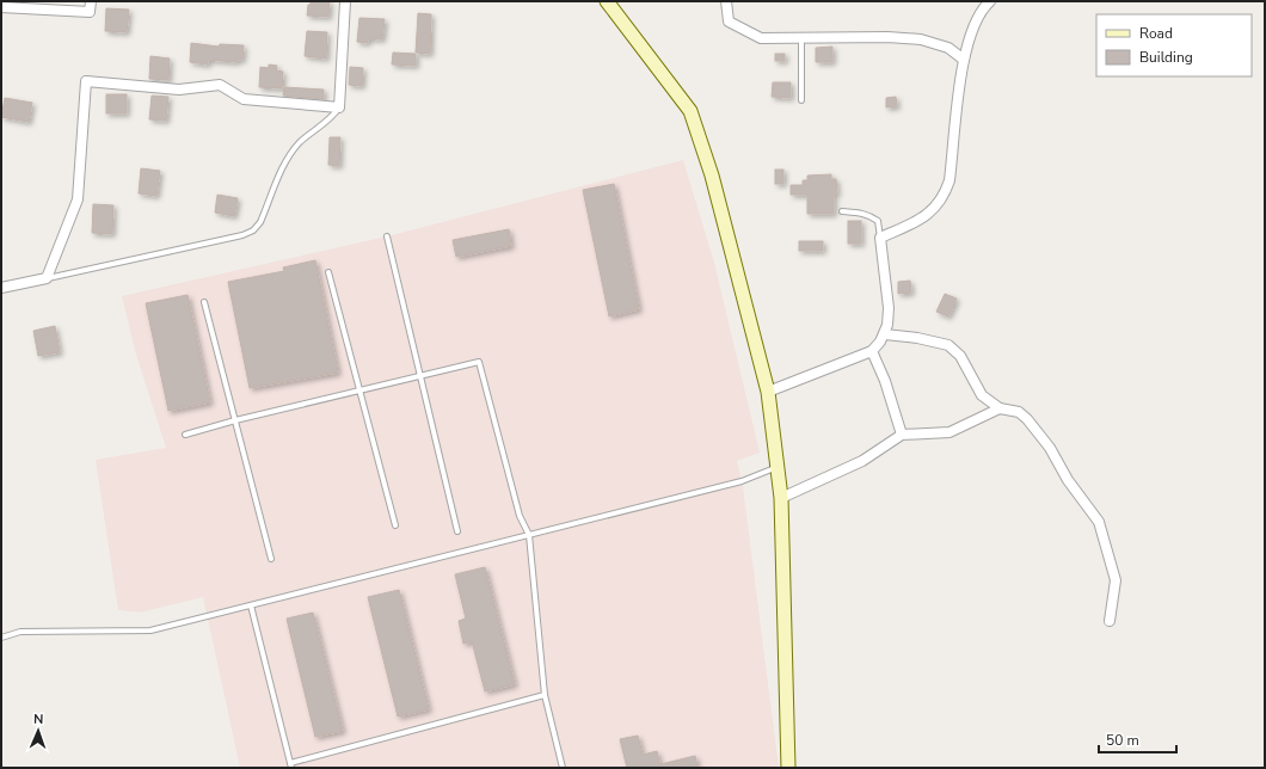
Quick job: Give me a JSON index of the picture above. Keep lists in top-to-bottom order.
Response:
{
  "legend": ["Road", "Building"],
  "scale_bar": "50 m",
  "north": "top"
}
